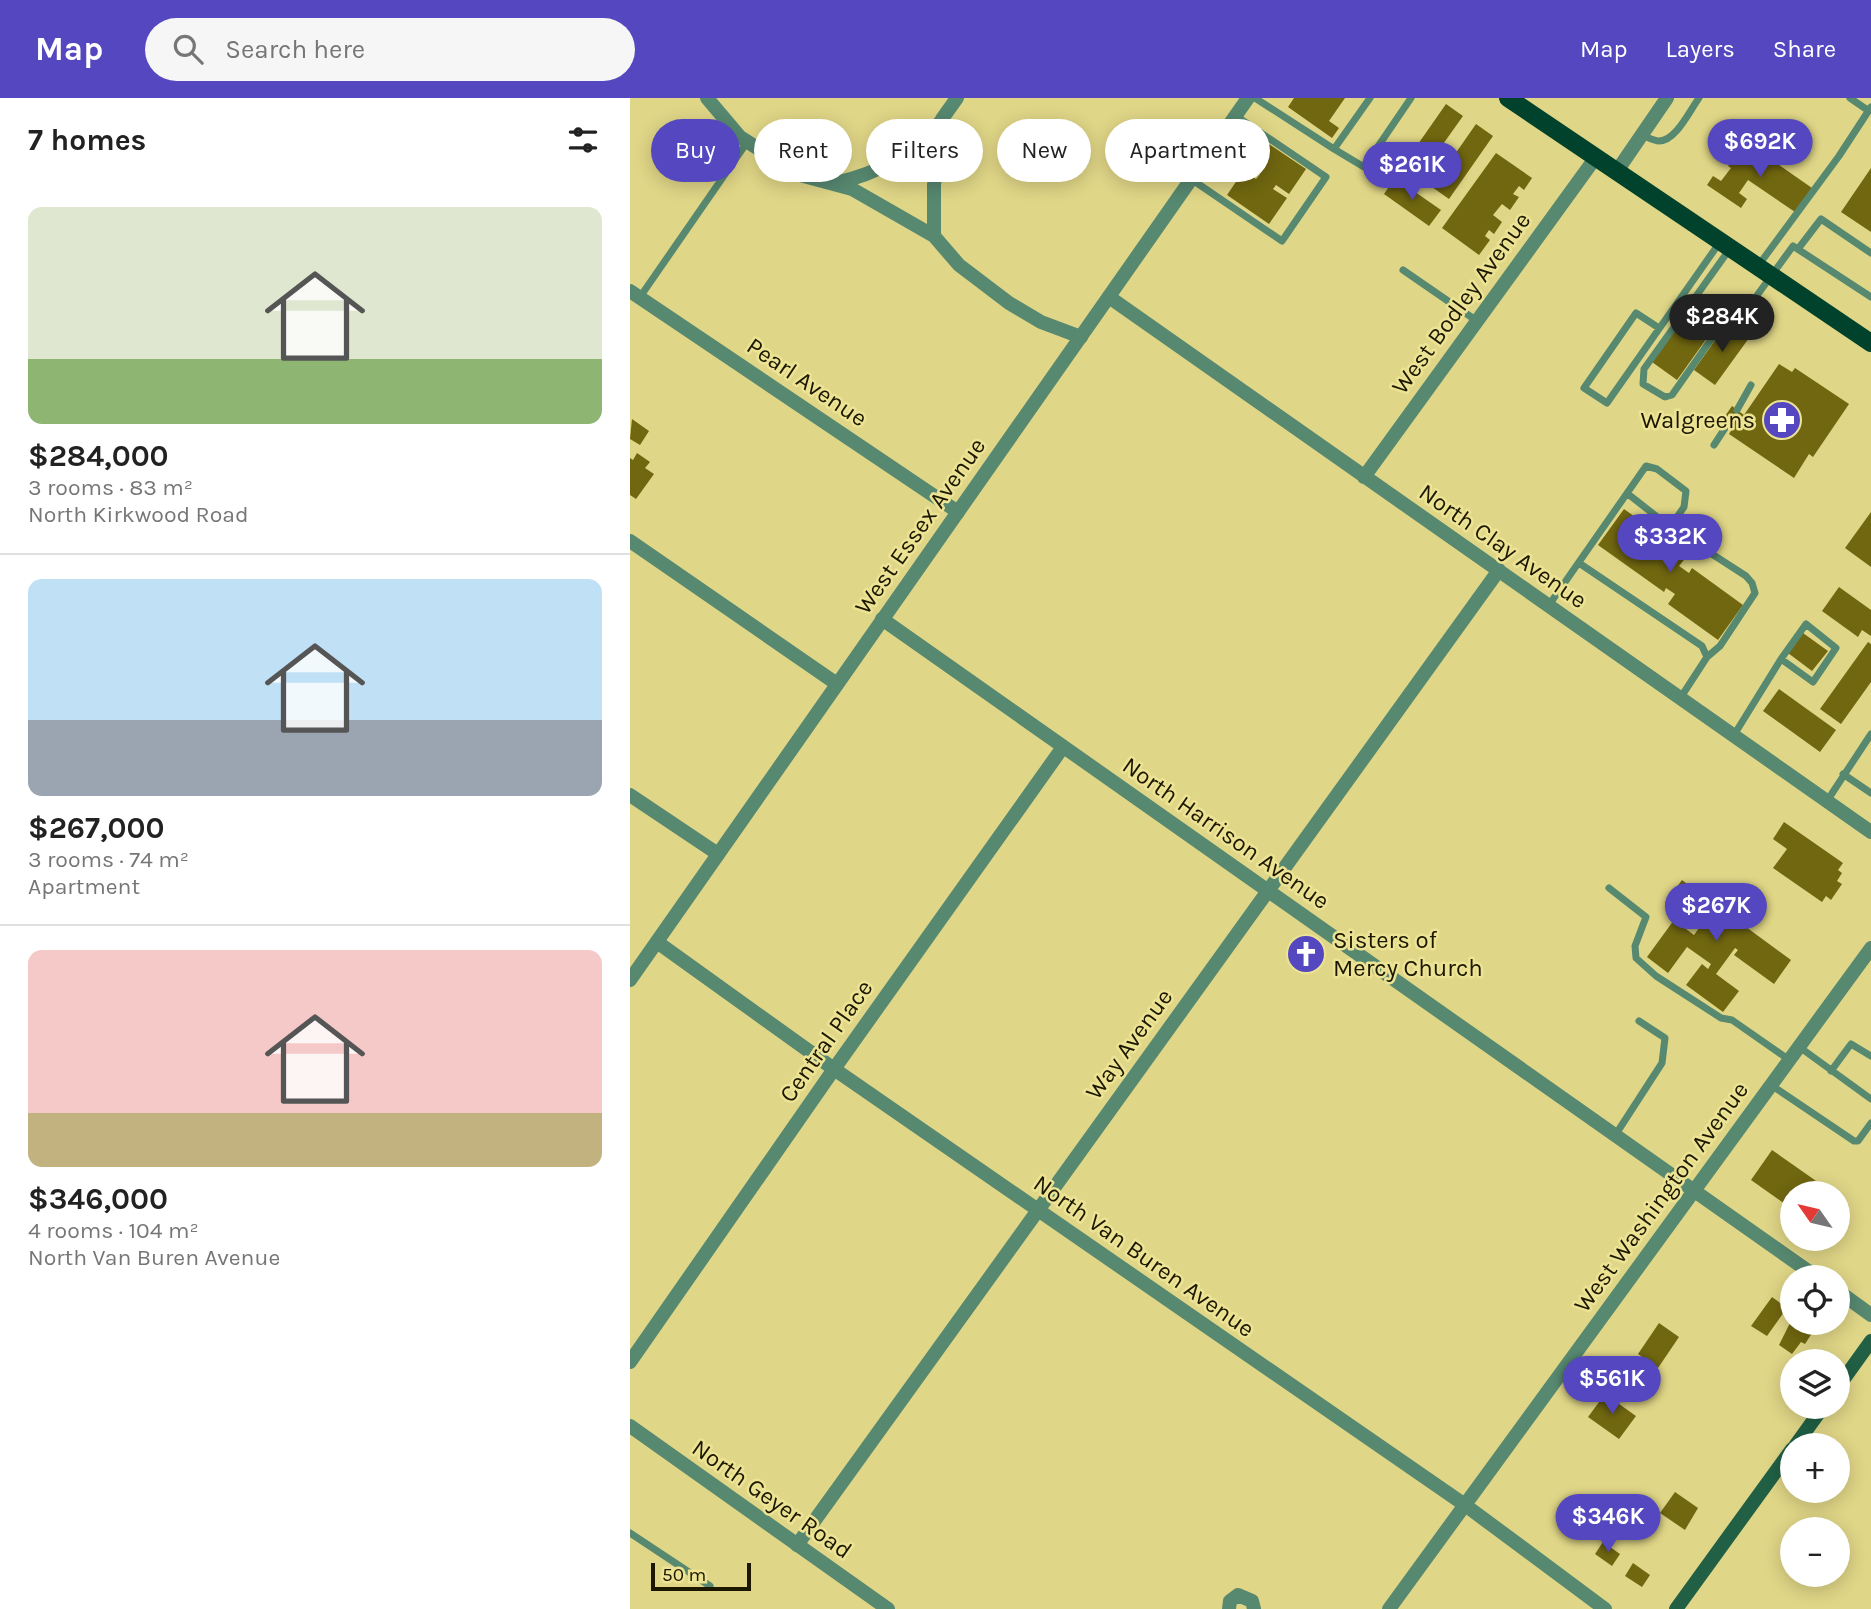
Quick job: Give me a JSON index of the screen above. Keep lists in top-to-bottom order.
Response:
{
  "streets": {
    "street": [
      "West Bodley Avenue",
      "Pearl Avenue",
      "West Essex Avenue",
      "North Clay Avenue",
      "North Harrison Avenue",
      "Central Place",
      "Way Avenue",
      "West Washington Avenue",
      "North Van Buren Avenue",
      "North Geyer Road"
    ]
  },
  "crossings": [
    ["West Bodley Avenue", "North Clay Avenue"],
    ["Pearl Avenue", "West Essex Avenue"],
    ["West Essex Avenue", "North Clay Avenue"],
    ["West Essex Avenue", "North Harrison Avenue"],
    ["West Essex Avenue", "North Van Buren Avenue"],
    ["North Clay Avenue", "Way Avenue"],
    ["North Harrison Avenue", "Central Place"],
    ["North Harrison Avenue", "Way Avenue"],
    ["North Harrison Avenue", "West Washington Avenue"],
    ["Central Place", "North Van Buren Avenue"],
    ["Way Avenue", "North Van Buren Avenue"],
    ["Way Avenue", "North Geyer Road"],
    ["West Washington Avenue", "North Van Buren Avenue"]
  ],
  "places": {
    "pharmacy": ["Walgreens"],
    "church": ["Sisters of Mercy Church"]
  },
  "scale_bar": "50 m",
  "north": "top left",
  "page": {
    "header": "Map",
    "search": "Search here",
    "nav": ["Map", "Layers", "Share"],
    "heading": "7 homes",
    "price": [
      "$692K",
      "$261K",
      "$284K",
      "$332K",
      "$267K",
      "$561K",
      "$346K"
    ],
    "chip": [
      "Buy",
      "Rent",
      "Filters",
      "New",
      "Apartment"
    ],
    "list": [
      {
        "name": "$284,000",
        "note": "3 rooms · 83 m² · North Kirkwood Road"
      },
      {
        "name": "$267,000",
        "note": "3 rooms · 74 m² · Apartment"
      },
      {
        "name": "$346,000",
        "note": "4 rooms · 104 m² · North Van Buren Avenue"
      }
    ],
    "map_buttons": ["+", "−"],
    "scale": "50 m"
  }
}
